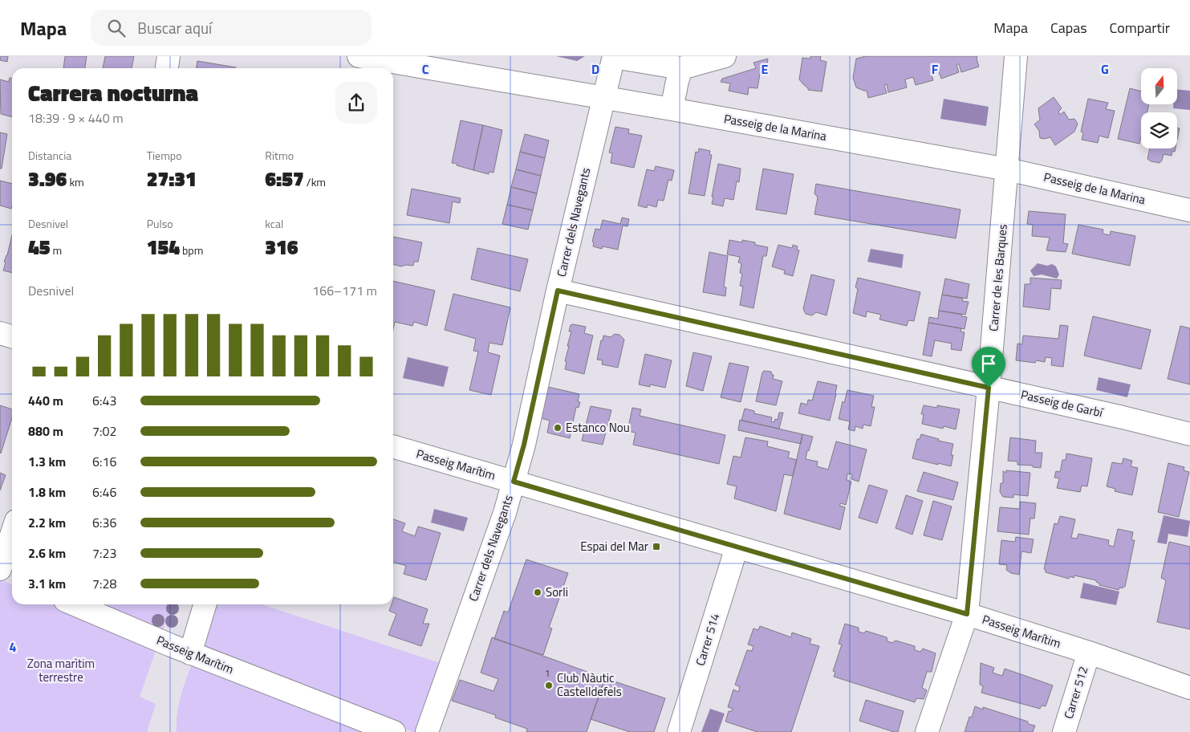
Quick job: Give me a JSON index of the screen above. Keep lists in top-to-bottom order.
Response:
{
  "streets": {
    "street": [
      "Passeig de la Marina",
      "Carrer dels Navegants",
      "Carrer de les Barques",
      "Passeig de Garbí",
      "Passeig Marítim",
      "Carrer 514",
      "Carrer 512"
    ]
  },
  "crossings": [
    ["Passeig de la Marina", "Carrer dels Navegants"],
    ["Passeig de la Marina", "Carrer de les Barques"],
    ["Carrer dels Navegants", "Passeig de Garbí"],
    ["Carrer dels Navegants", "Passeig Marítim"],
    ["Carrer de les Barques", "Passeig de Garbí"],
    ["Carrer de les Barques", "Passeig Marítim"],
    ["Passeig Marítim", "Carrer 514"],
    ["Passeig Marítim", "Carrer 512"]
  ],
  "parks": ["Zona marìtim terrestre"],
  "places": {
    "other": ["Estanco Nou", "Sorli", "Club Nàutic Castelldefels"],
    "transit": ["Espai del Mar"]
  },
  "house_numbers": ["1"],
  "north": "top",
  "page": {
    "header": "Mapa",
    "search": "Buscar aquí",
    "nav": ["Mapa", "Capas", "Compartir"],
    "heading": ["Carrera nocturna", "18:39 · 9 × 440 m"],
    "stats": [
      ["Distancia", "3.96 km"],
      ["Tiempo", "27:31"],
      ["Ritmo", "6:57 /km"],
      ["Desnivel", "45 m"],
      ["Pulso", "154 bpm"],
      ["kcal", "316"]
    ],
    "chart": ["Desnivel", "166–171 m"],
    "list": [
      {
        "name": "440 m",
        "note": "6:43"
      },
      {
        "name": "880 m",
        "note": "7:02"
      },
      {
        "name": "1.3 km",
        "note": "6:16"
      },
      {
        "name": "1.8 km",
        "note": "6:46"
      },
      {
        "name": "2.2 km",
        "note": "6:36"
      },
      {
        "name": "2.6 km",
        "note": "7:23"
      },
      {
        "name": "3.1 km",
        "note": "7:28"
      }
    ]
  },
  "grid": {
    "columns": [
      "C",
      "D",
      "E",
      "F",
      "G"
    ],
    "rows": ["4"]
  }
}
